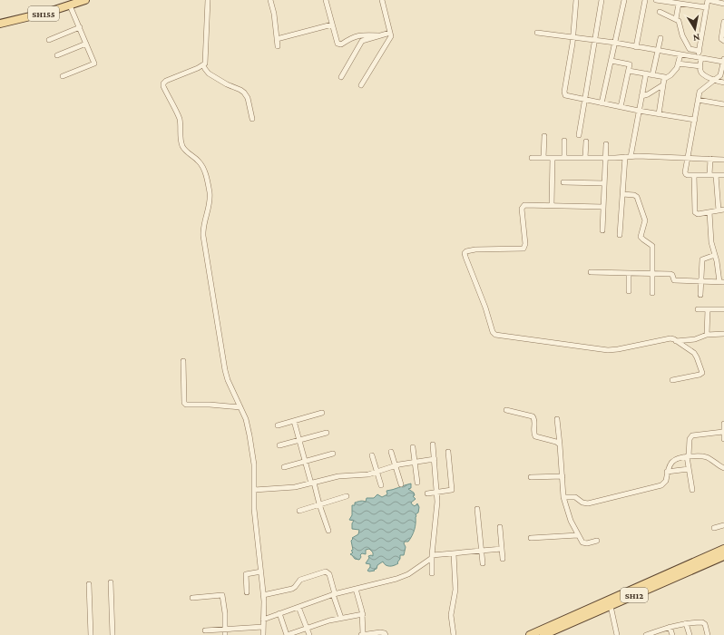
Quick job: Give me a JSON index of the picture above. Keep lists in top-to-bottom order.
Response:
{
  "streets": {
    "main road": ["SH155", "SH12"]
  },
  "north": "bottom"
}
